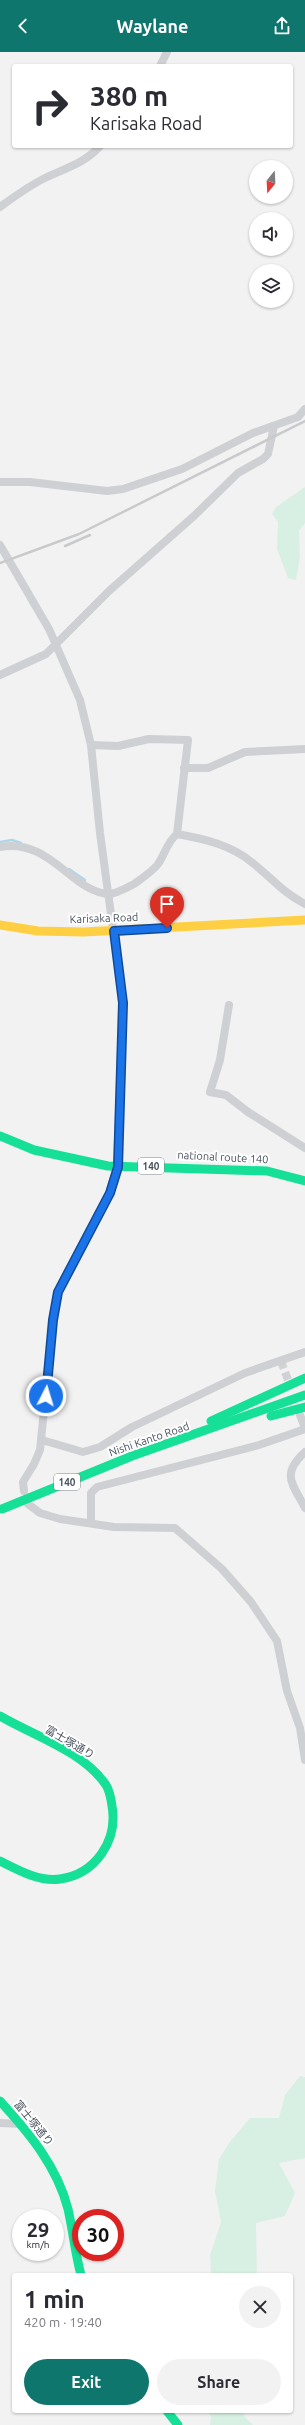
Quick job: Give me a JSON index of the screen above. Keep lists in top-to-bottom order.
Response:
{
  "streets": {
    "main road": [
      "Karisaka Road",
      "national route 140",
      "140",
      "Nishi Kanto Road",
      "富士塚通り"
    ]
  },
  "north": "bottom",
  "page": {
    "header": "Waylane",
    "turn": ["380 m", "Karisaka Road"],
    "speed": "29 km/h",
    "limit": "30",
    "heading": ["1 min", "420 m · 19:40"],
    "buttons": ["Exit", "Share"]
  }
}
